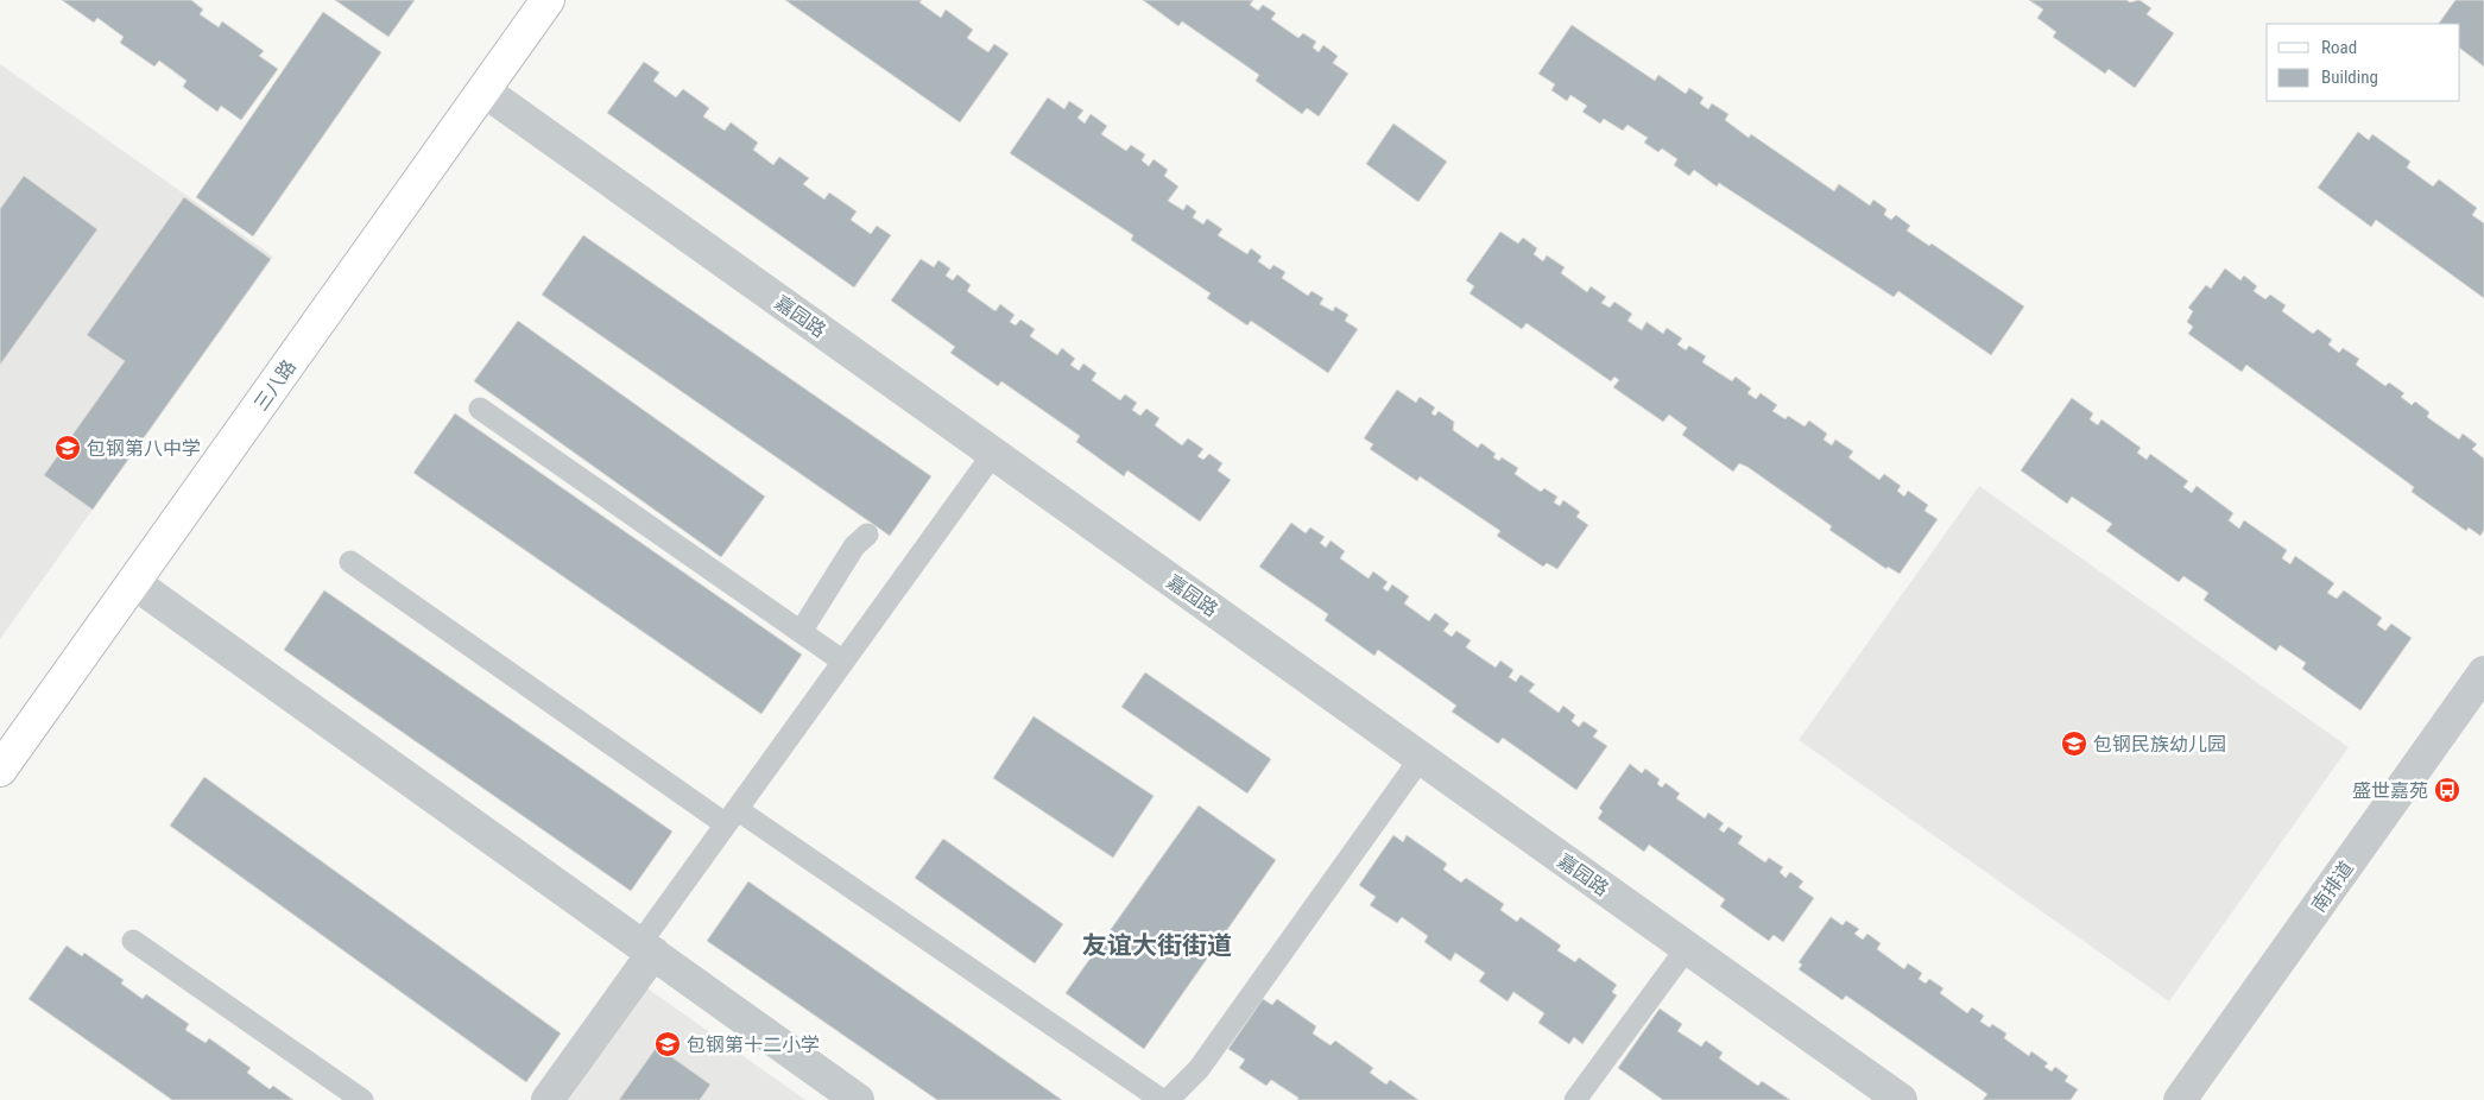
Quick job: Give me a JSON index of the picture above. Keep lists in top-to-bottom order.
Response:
{
  "streets": {
    "main road": ["三八路"],
    "street": ["嘉园路", "南排道"]
  },
  "crossings": [
    ["嘉园路", "三八路"]
  ],
  "districts": ["友谊大街街道"],
  "places": {
    "school or university": ["包钢第八中学", "包钢民族幼儿园", "包钢第十二小学"],
    "bus stop": ["盛世嘉苑"]
  },
  "legend": ["Road", "Building"]
}
